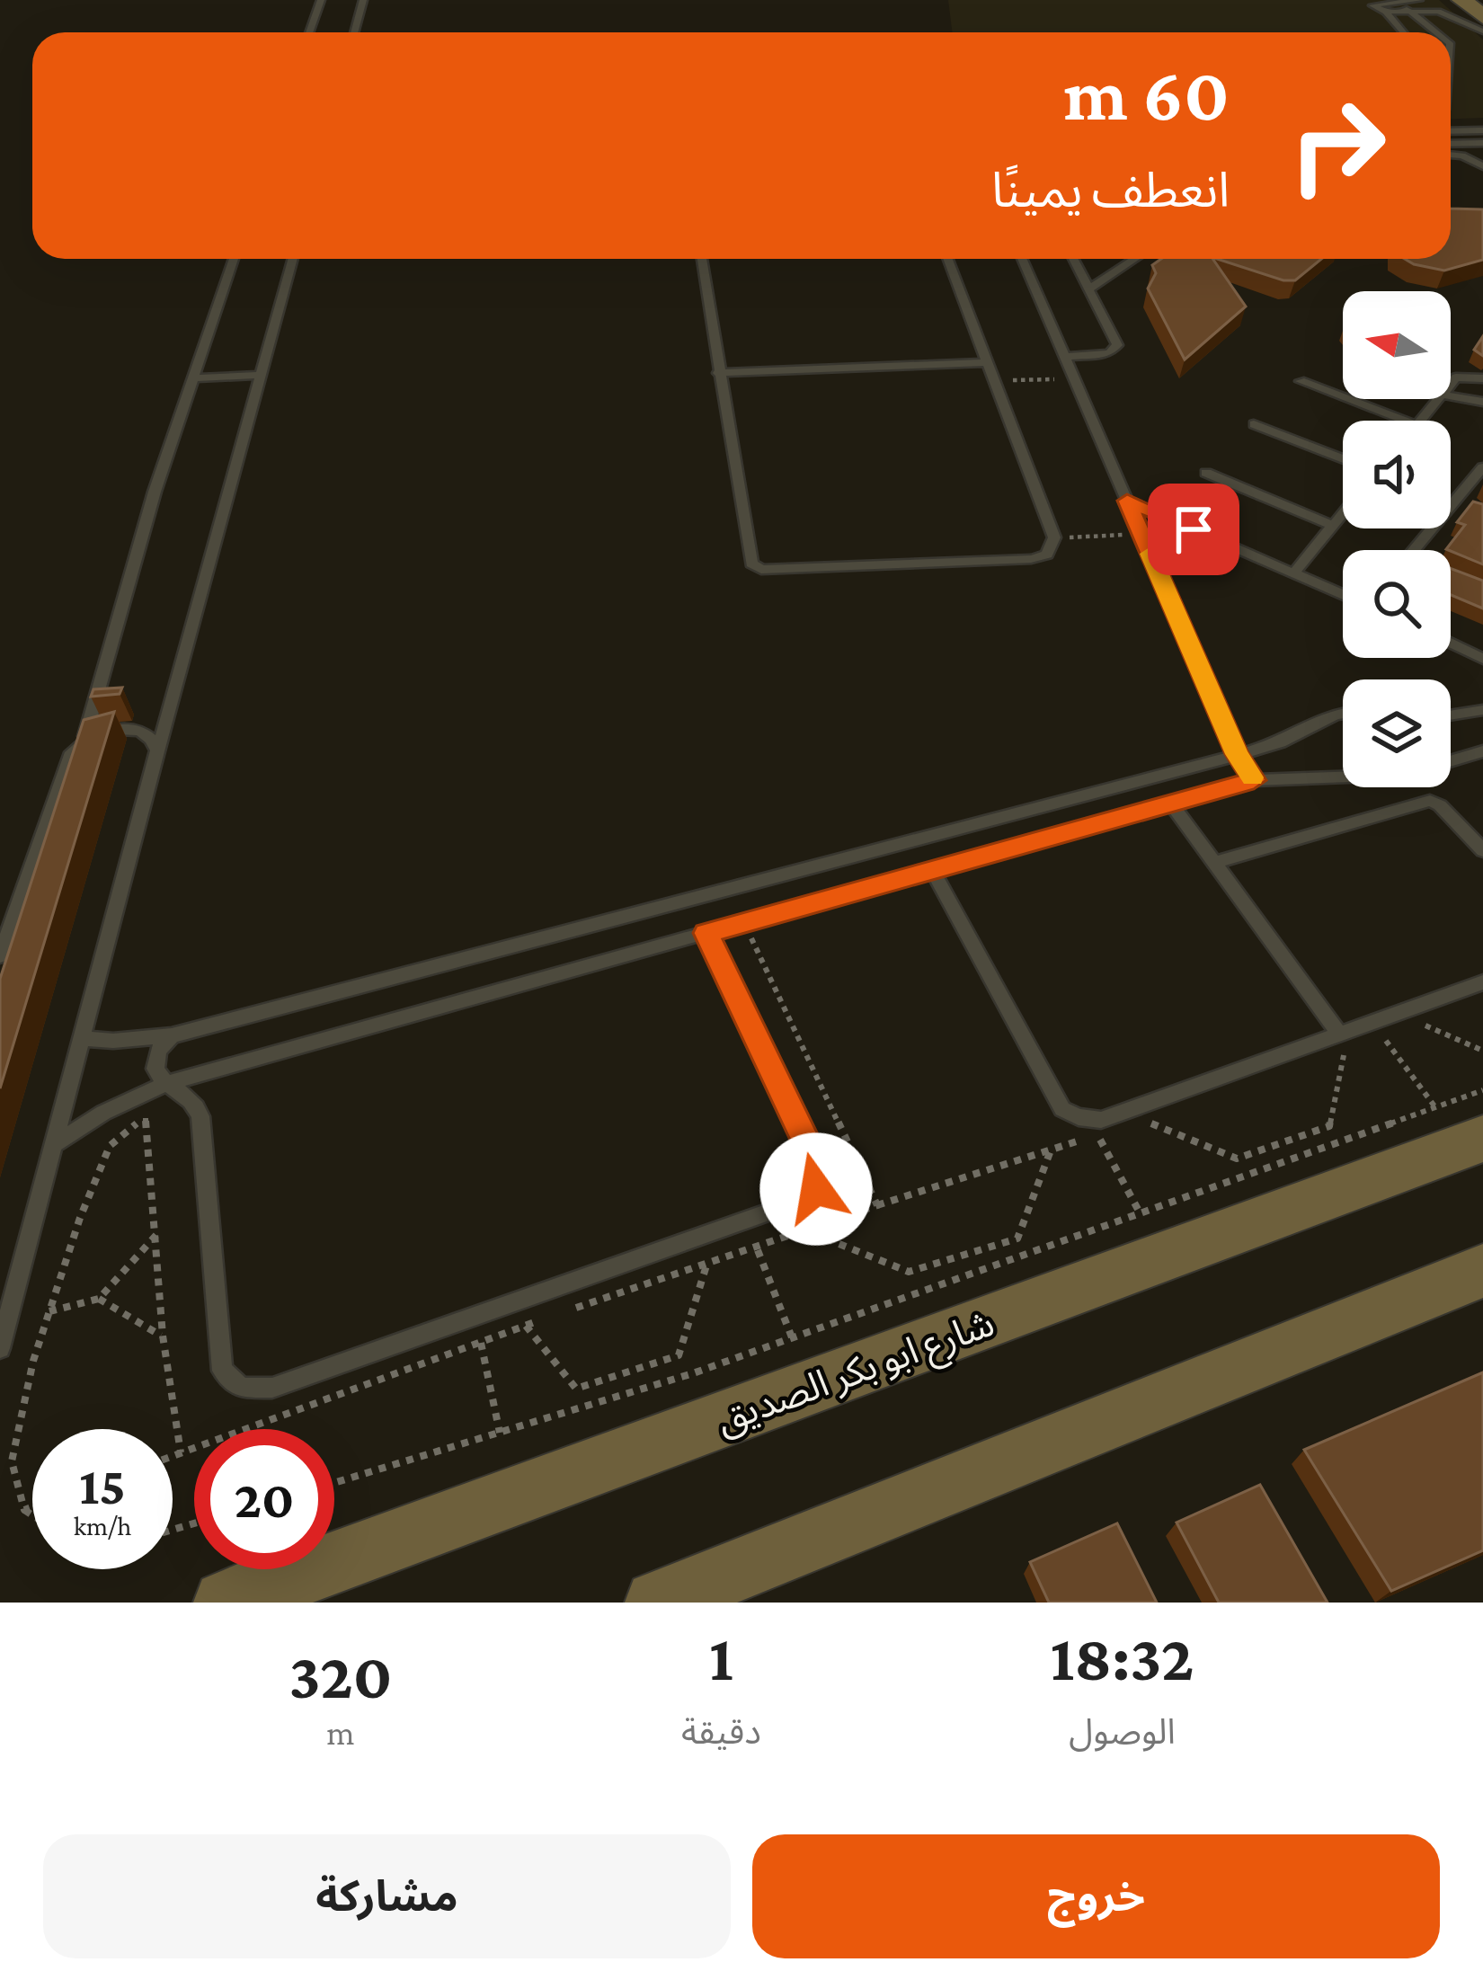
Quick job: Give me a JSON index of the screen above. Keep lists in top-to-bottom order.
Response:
{
  "streets": {
    "main road": ["شارع ابو بكر الصديق"]
  },
  "north": "left",
  "page": {
    "turn": ["60 m", "انعطف يمينًا"],
    "speed": "15 km/h",
    "limit": "20",
    "eta": [
      "18:32",
      "الوصول",
      "1",
      "دقيقة",
      "320",
      "m"
    ],
    "buttons": ["خروج", "مشاركة"]
  }
}
